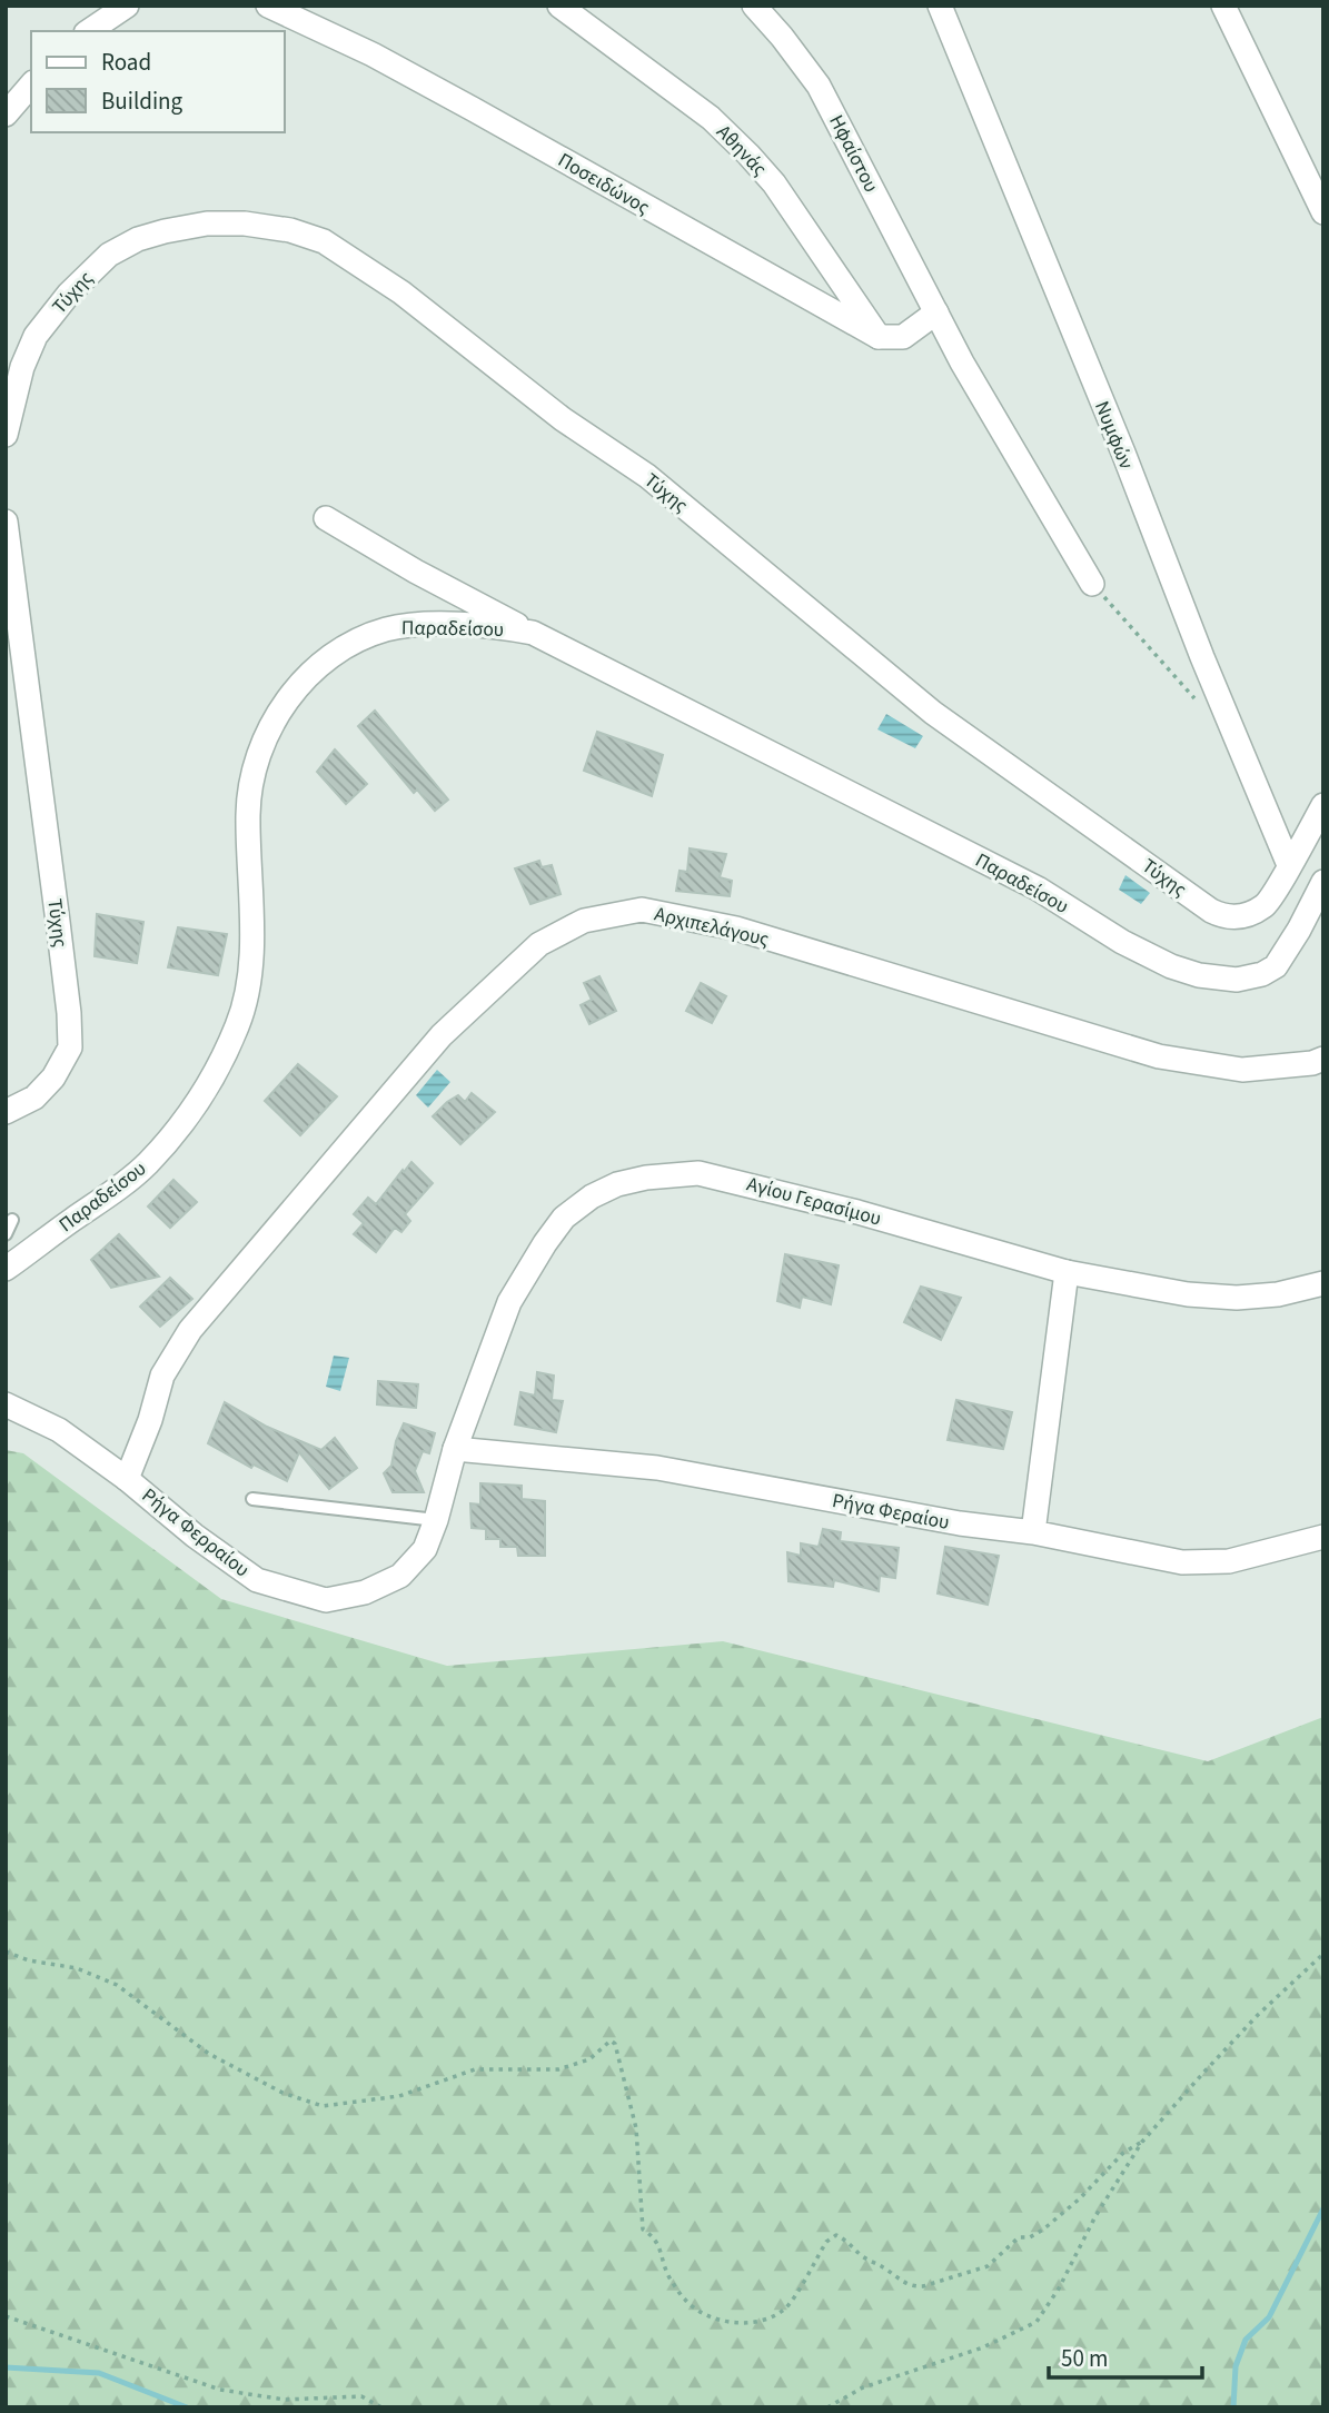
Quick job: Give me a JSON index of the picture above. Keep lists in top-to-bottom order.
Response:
{
  "streets": {
    "street": [
      "Αθηνάς",
      "Ηφαίστου",
      "Ποσειδώνος",
      "Τύχης",
      "Νυμφών",
      "Παραδείσου",
      "Αρχιπελάγους",
      "Αγίου Γερασίμου",
      "Ρήγα Φεραίου",
      "Ρήγα Φερραίου"
    ]
  },
  "crossings": [
    ["Αθηνάς", "Ποσειδώνος"],
    ["Τύχης", "Νυμφών"],
    ["Αρχιπελάγους", "Ρήγα Φερραίου"],
    ["Αγίου Γερασίμου", "Ρήγα Φεραίου"],
    ["Αγίου Γερασίμου", "Ρήγα Φερραίου"],
    ["Ρήγα Φεραίου", "Ρήγα Φερραίου"]
  ],
  "legend": ["Road", "Building"],
  "scale_bar": "50 m"
}
